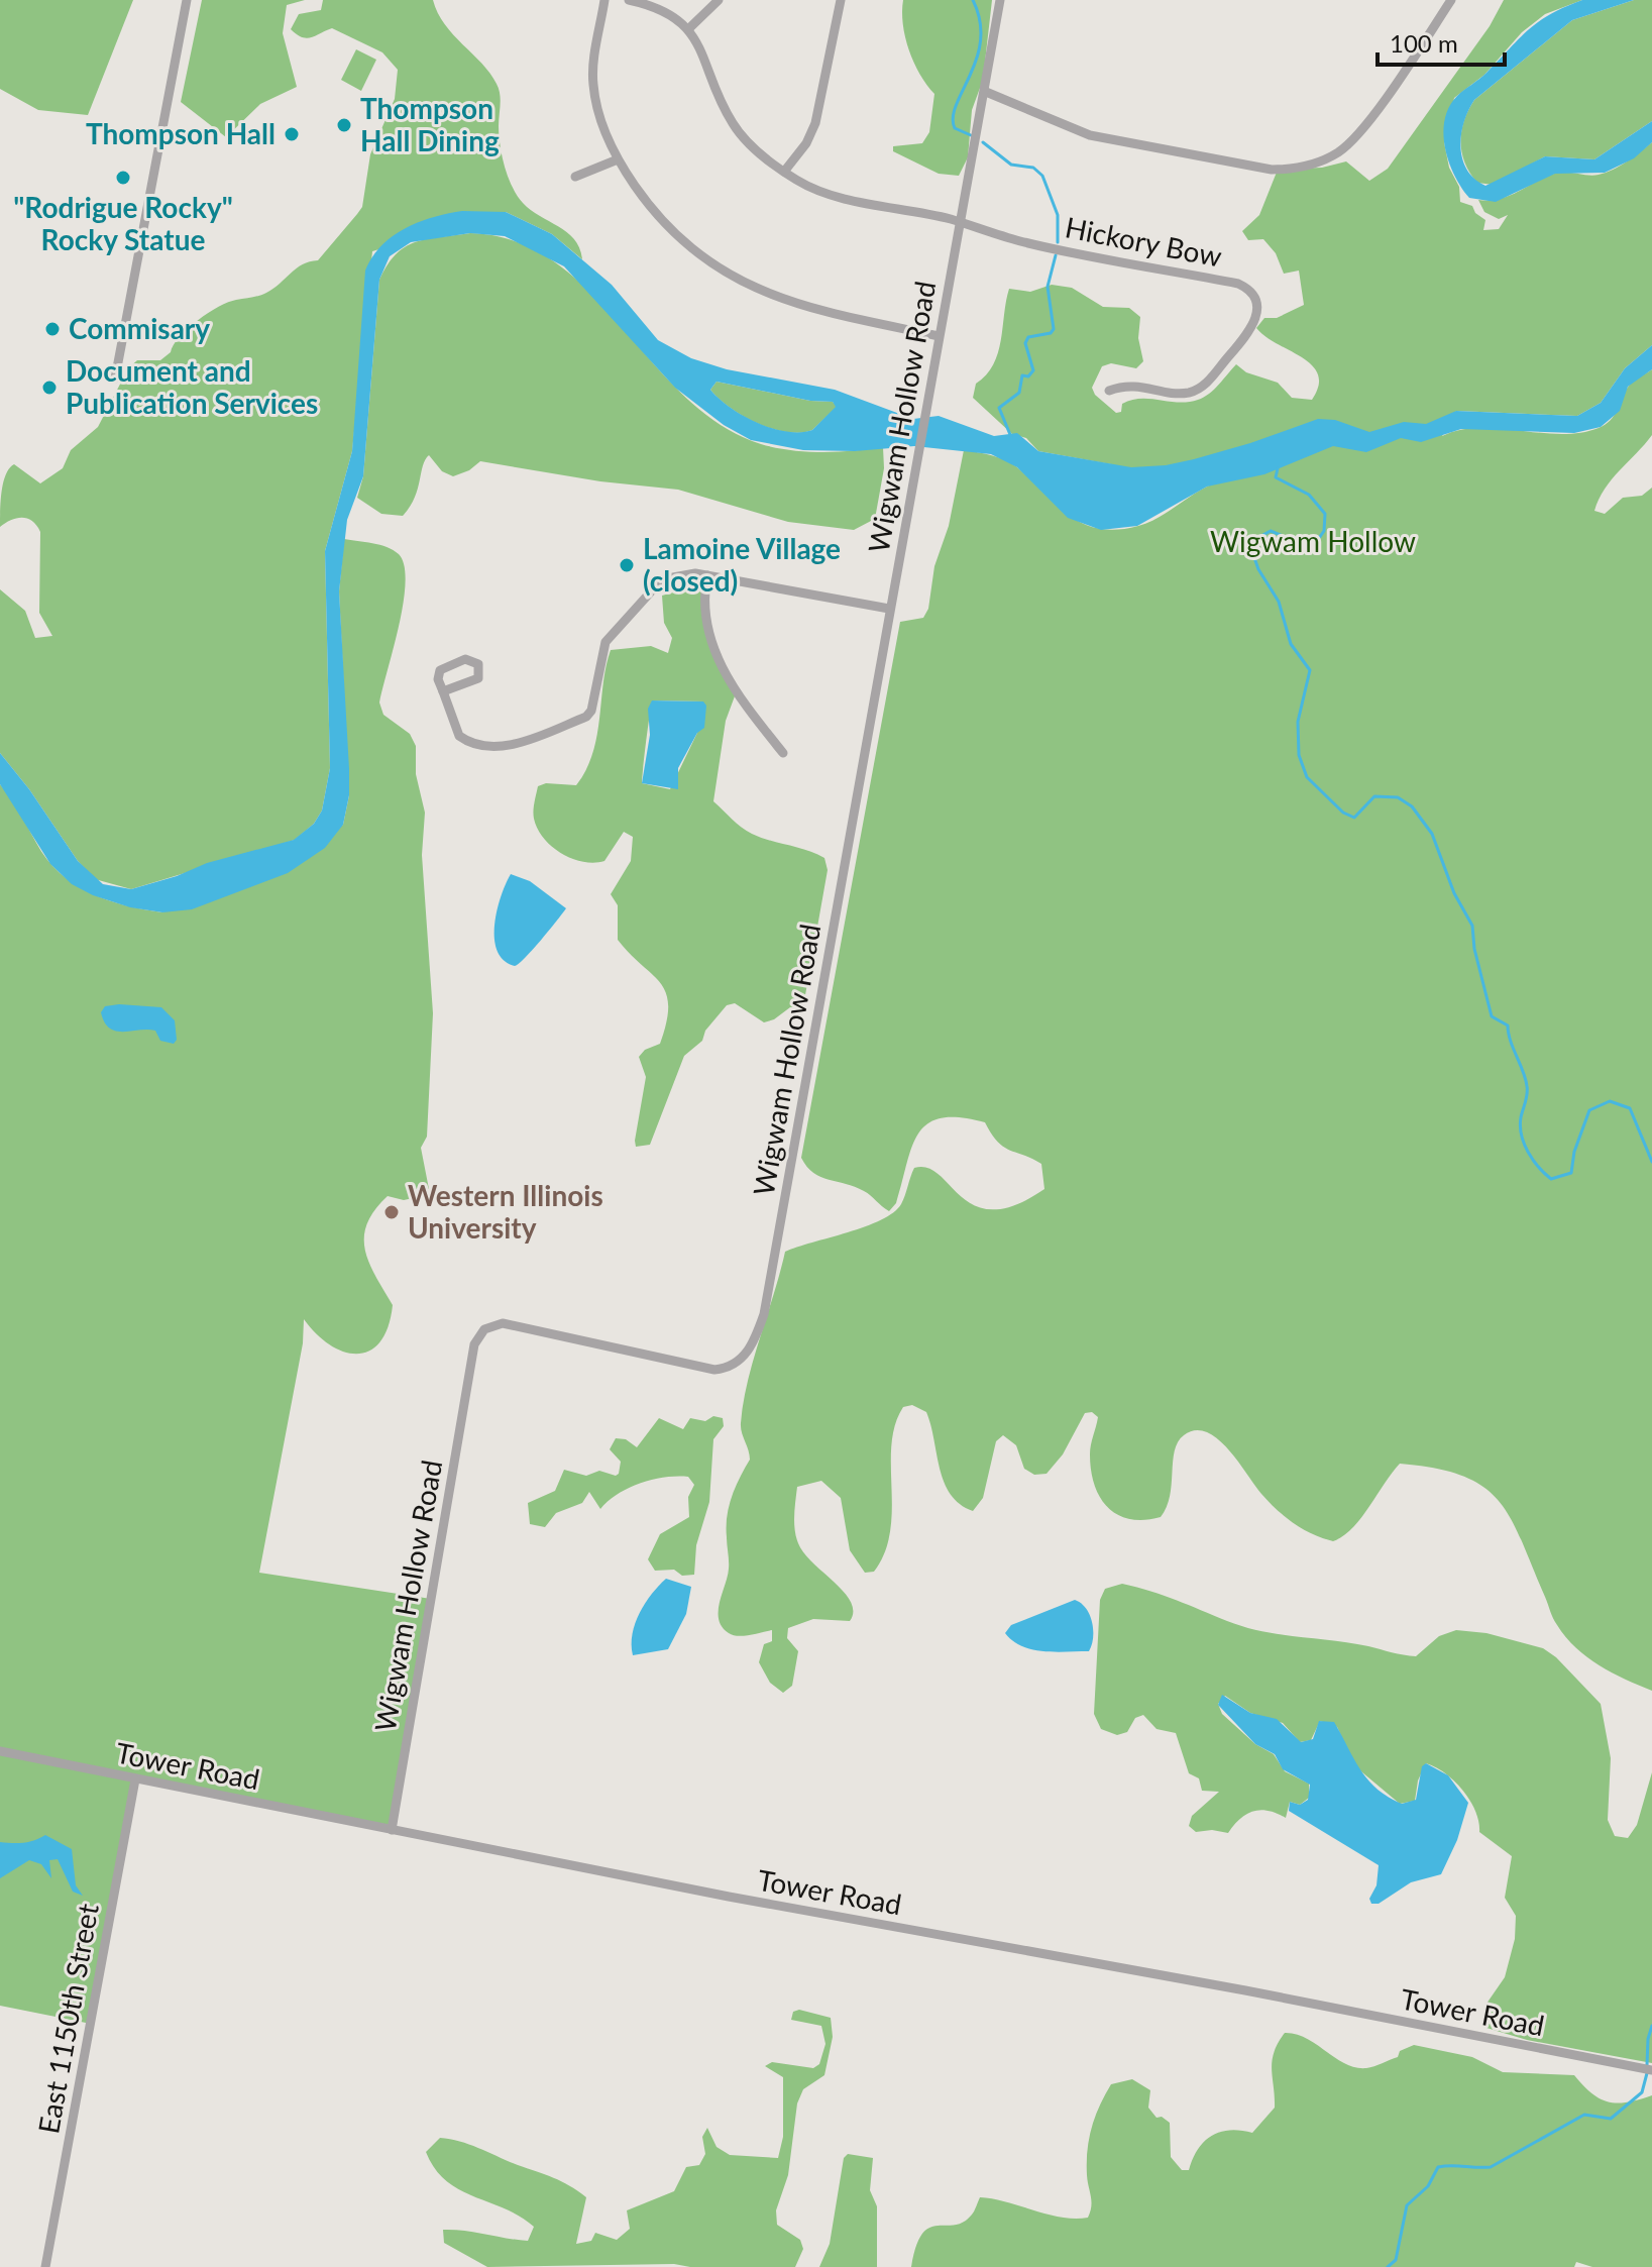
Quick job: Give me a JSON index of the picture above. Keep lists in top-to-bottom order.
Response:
{
  "streets": {
    "street": [
      "Hickory Bow",
      "Wigwam Hollow Road",
      "Tower Road",
      "East 1150th Street"
    ]
  },
  "crossings": [
    ["Hickory Bow", "Wigwam Hollow Road"],
    ["Wigwam Hollow Road", "Tower Road"],
    ["Tower Road", "East 1150th Street"]
  ],
  "parks": ["Wigwam Hollow"],
  "places": [
    "Thompson Hall Dining",
    "Thompson Hall",
    "\"Rodrigue Rocky\" Rocky Statue",
    "Commisary",
    "Document and Publication Services",
    "Lamoine Village (closed)",
    "Western Illinois University"
  ],
  "scale_bar": "100 m"
}
